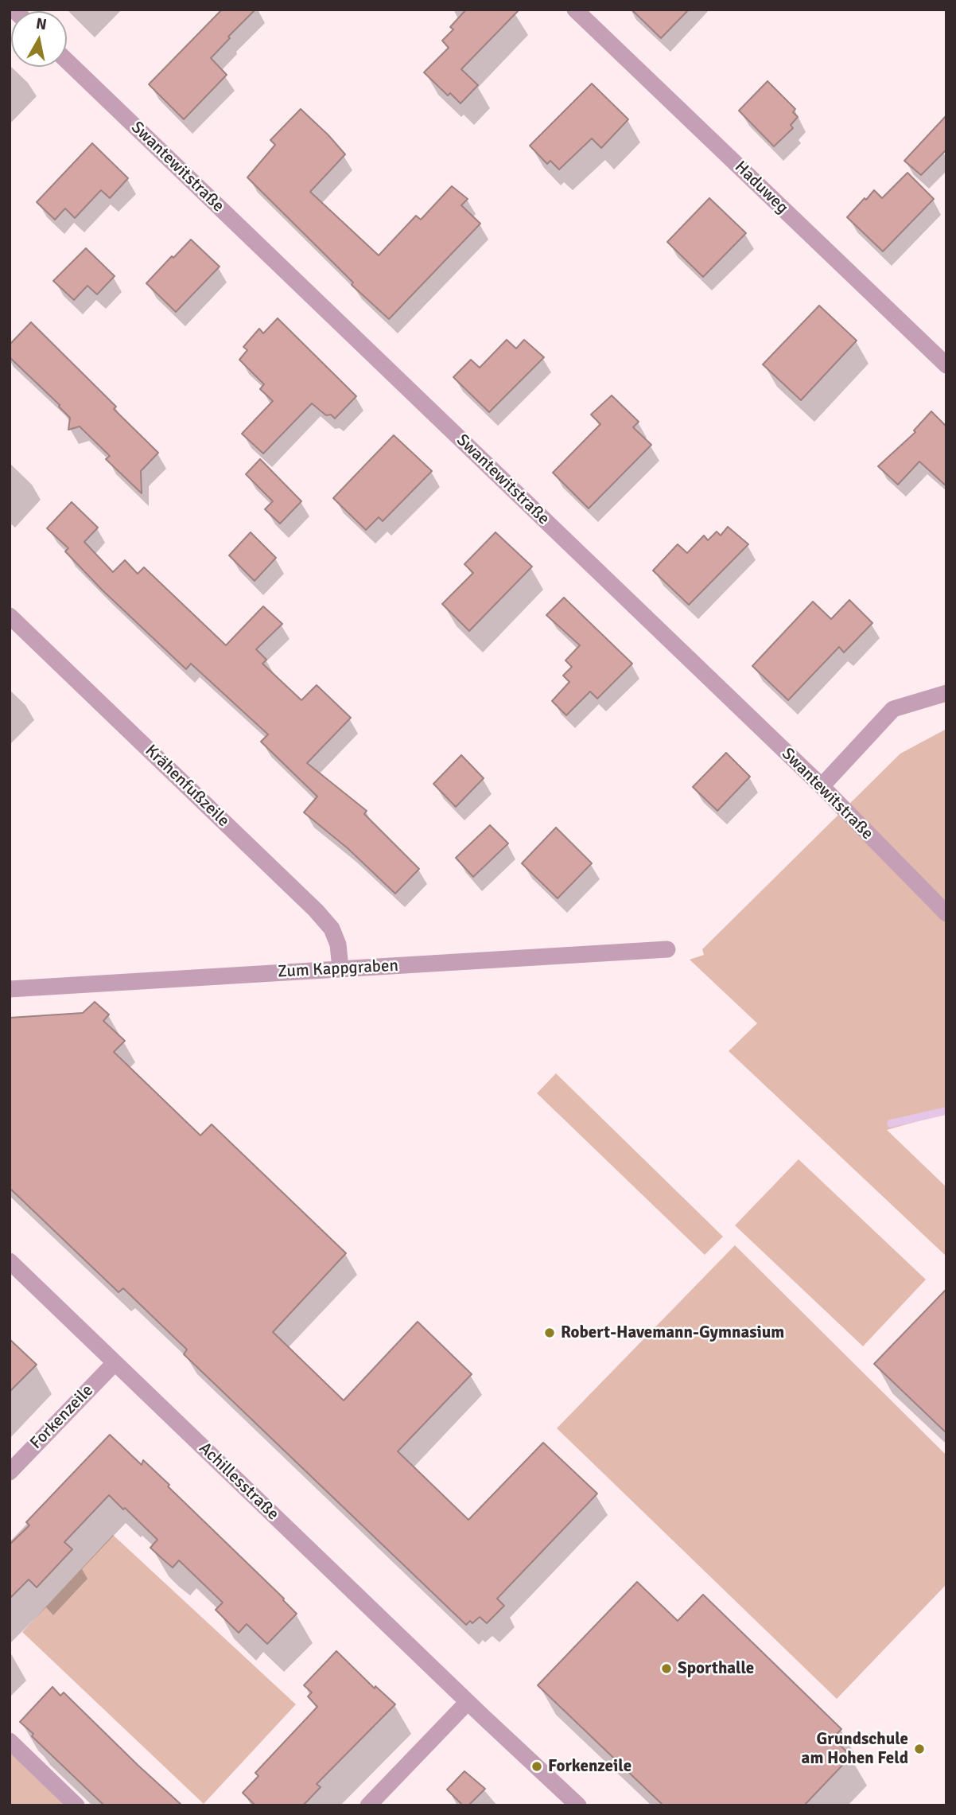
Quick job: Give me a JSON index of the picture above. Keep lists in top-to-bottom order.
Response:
{
  "streets": {
    "street": [
      "Swantewitstraße",
      "Haduweg",
      "Krähenfußzeile",
      "Zum Kappgraben",
      "Forkenzeile",
      "Achillesstraße"
    ]
  },
  "crossings": [
    ["Krähenfußzeile", "Zum Kappgraben"],
    ["Forkenzeile", "Achillesstraße"]
  ],
  "places": [
    "Robert-Havemann-Gymnasium",
    "Sporthalle",
    "Grundschule am Hohen Feld",
    "Forkenzeile"
  ],
  "north": "top"
}
